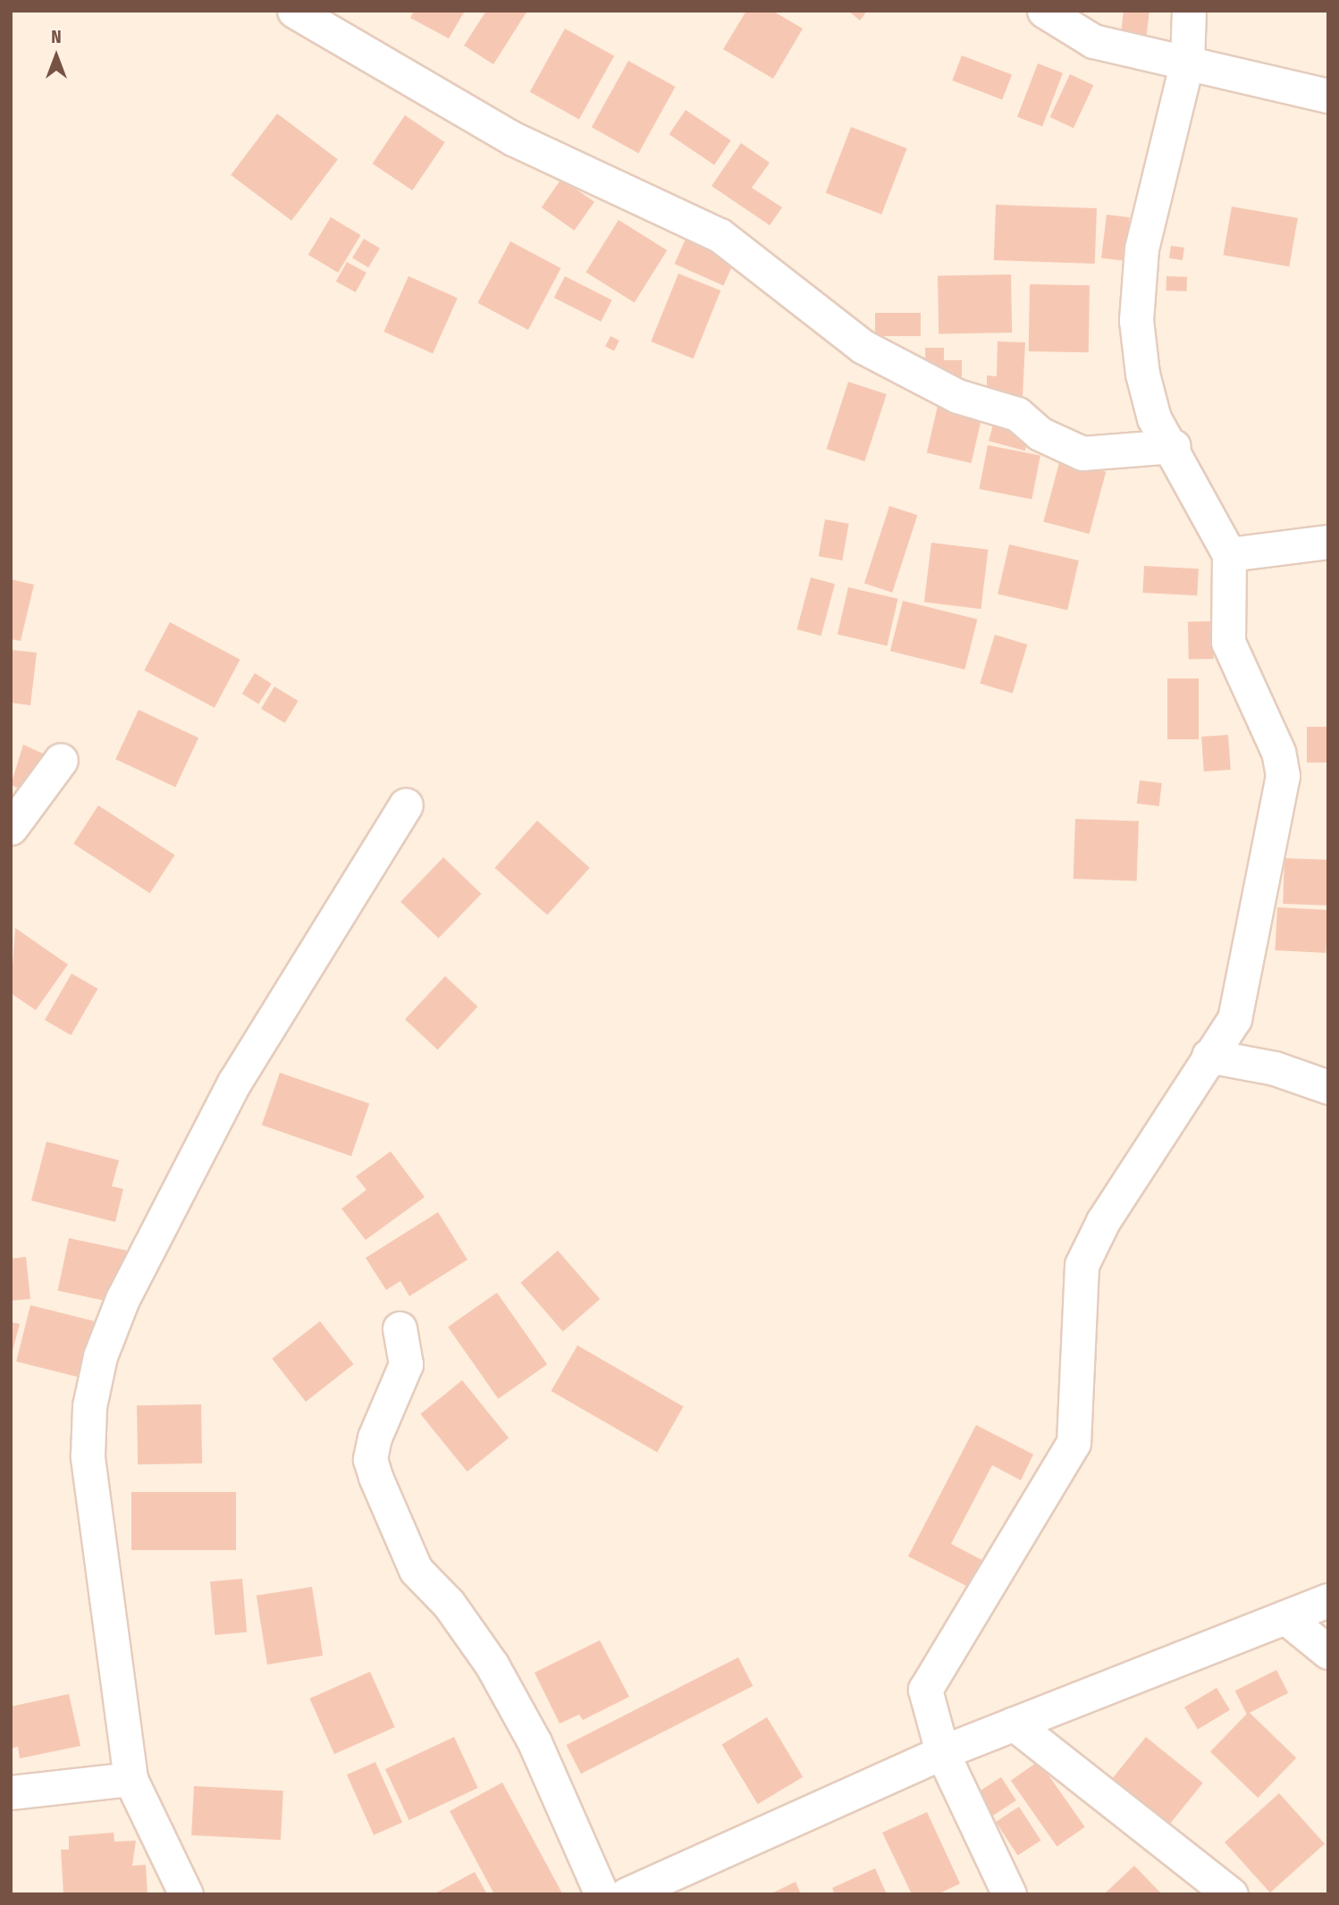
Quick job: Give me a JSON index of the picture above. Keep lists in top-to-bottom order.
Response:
{
  "north": "top"
}
